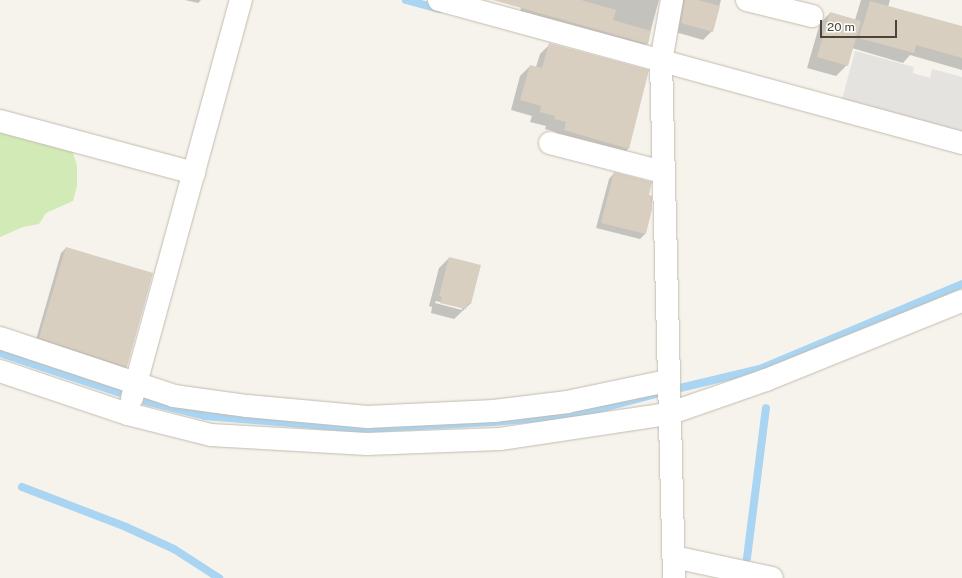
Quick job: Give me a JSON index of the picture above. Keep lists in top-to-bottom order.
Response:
{
  "scale_bar": "20 m"
}
